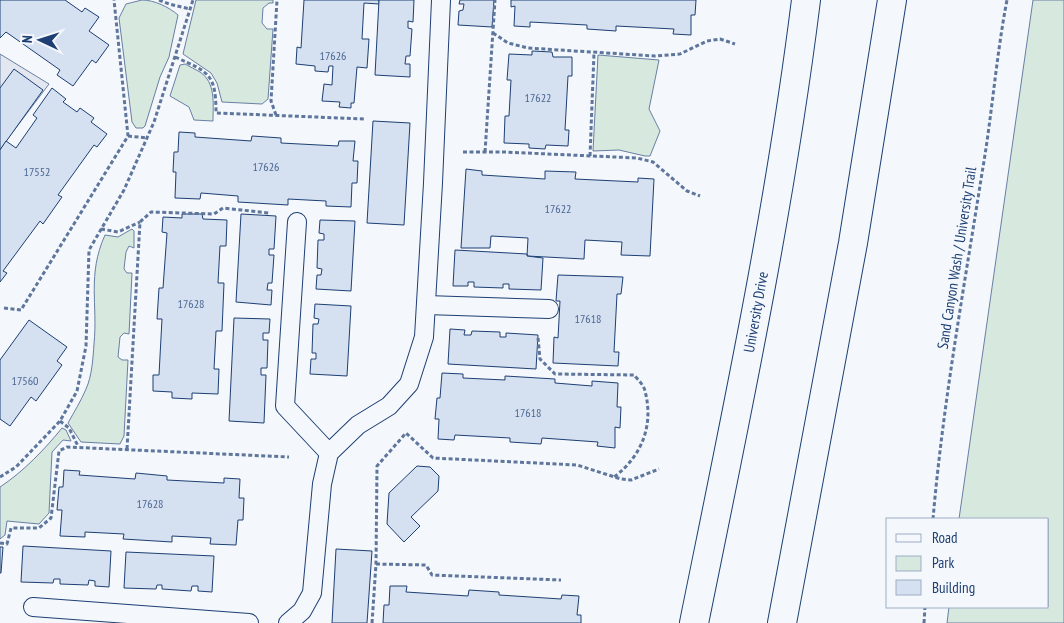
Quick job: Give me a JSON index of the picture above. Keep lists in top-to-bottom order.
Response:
{
  "streets": {
    "main road": ["University Drive"],
    "path": ["Sand Canyon Wash / University Trail"]
  },
  "house_numbers": [
    "17626",
    "17622",
    "17626",
    "17552",
    "17622",
    "17628",
    "17618",
    "17560",
    "17618",
    "17628"
  ],
  "legend": ["Road", "Park", "Building"],
  "north": "left"
}
